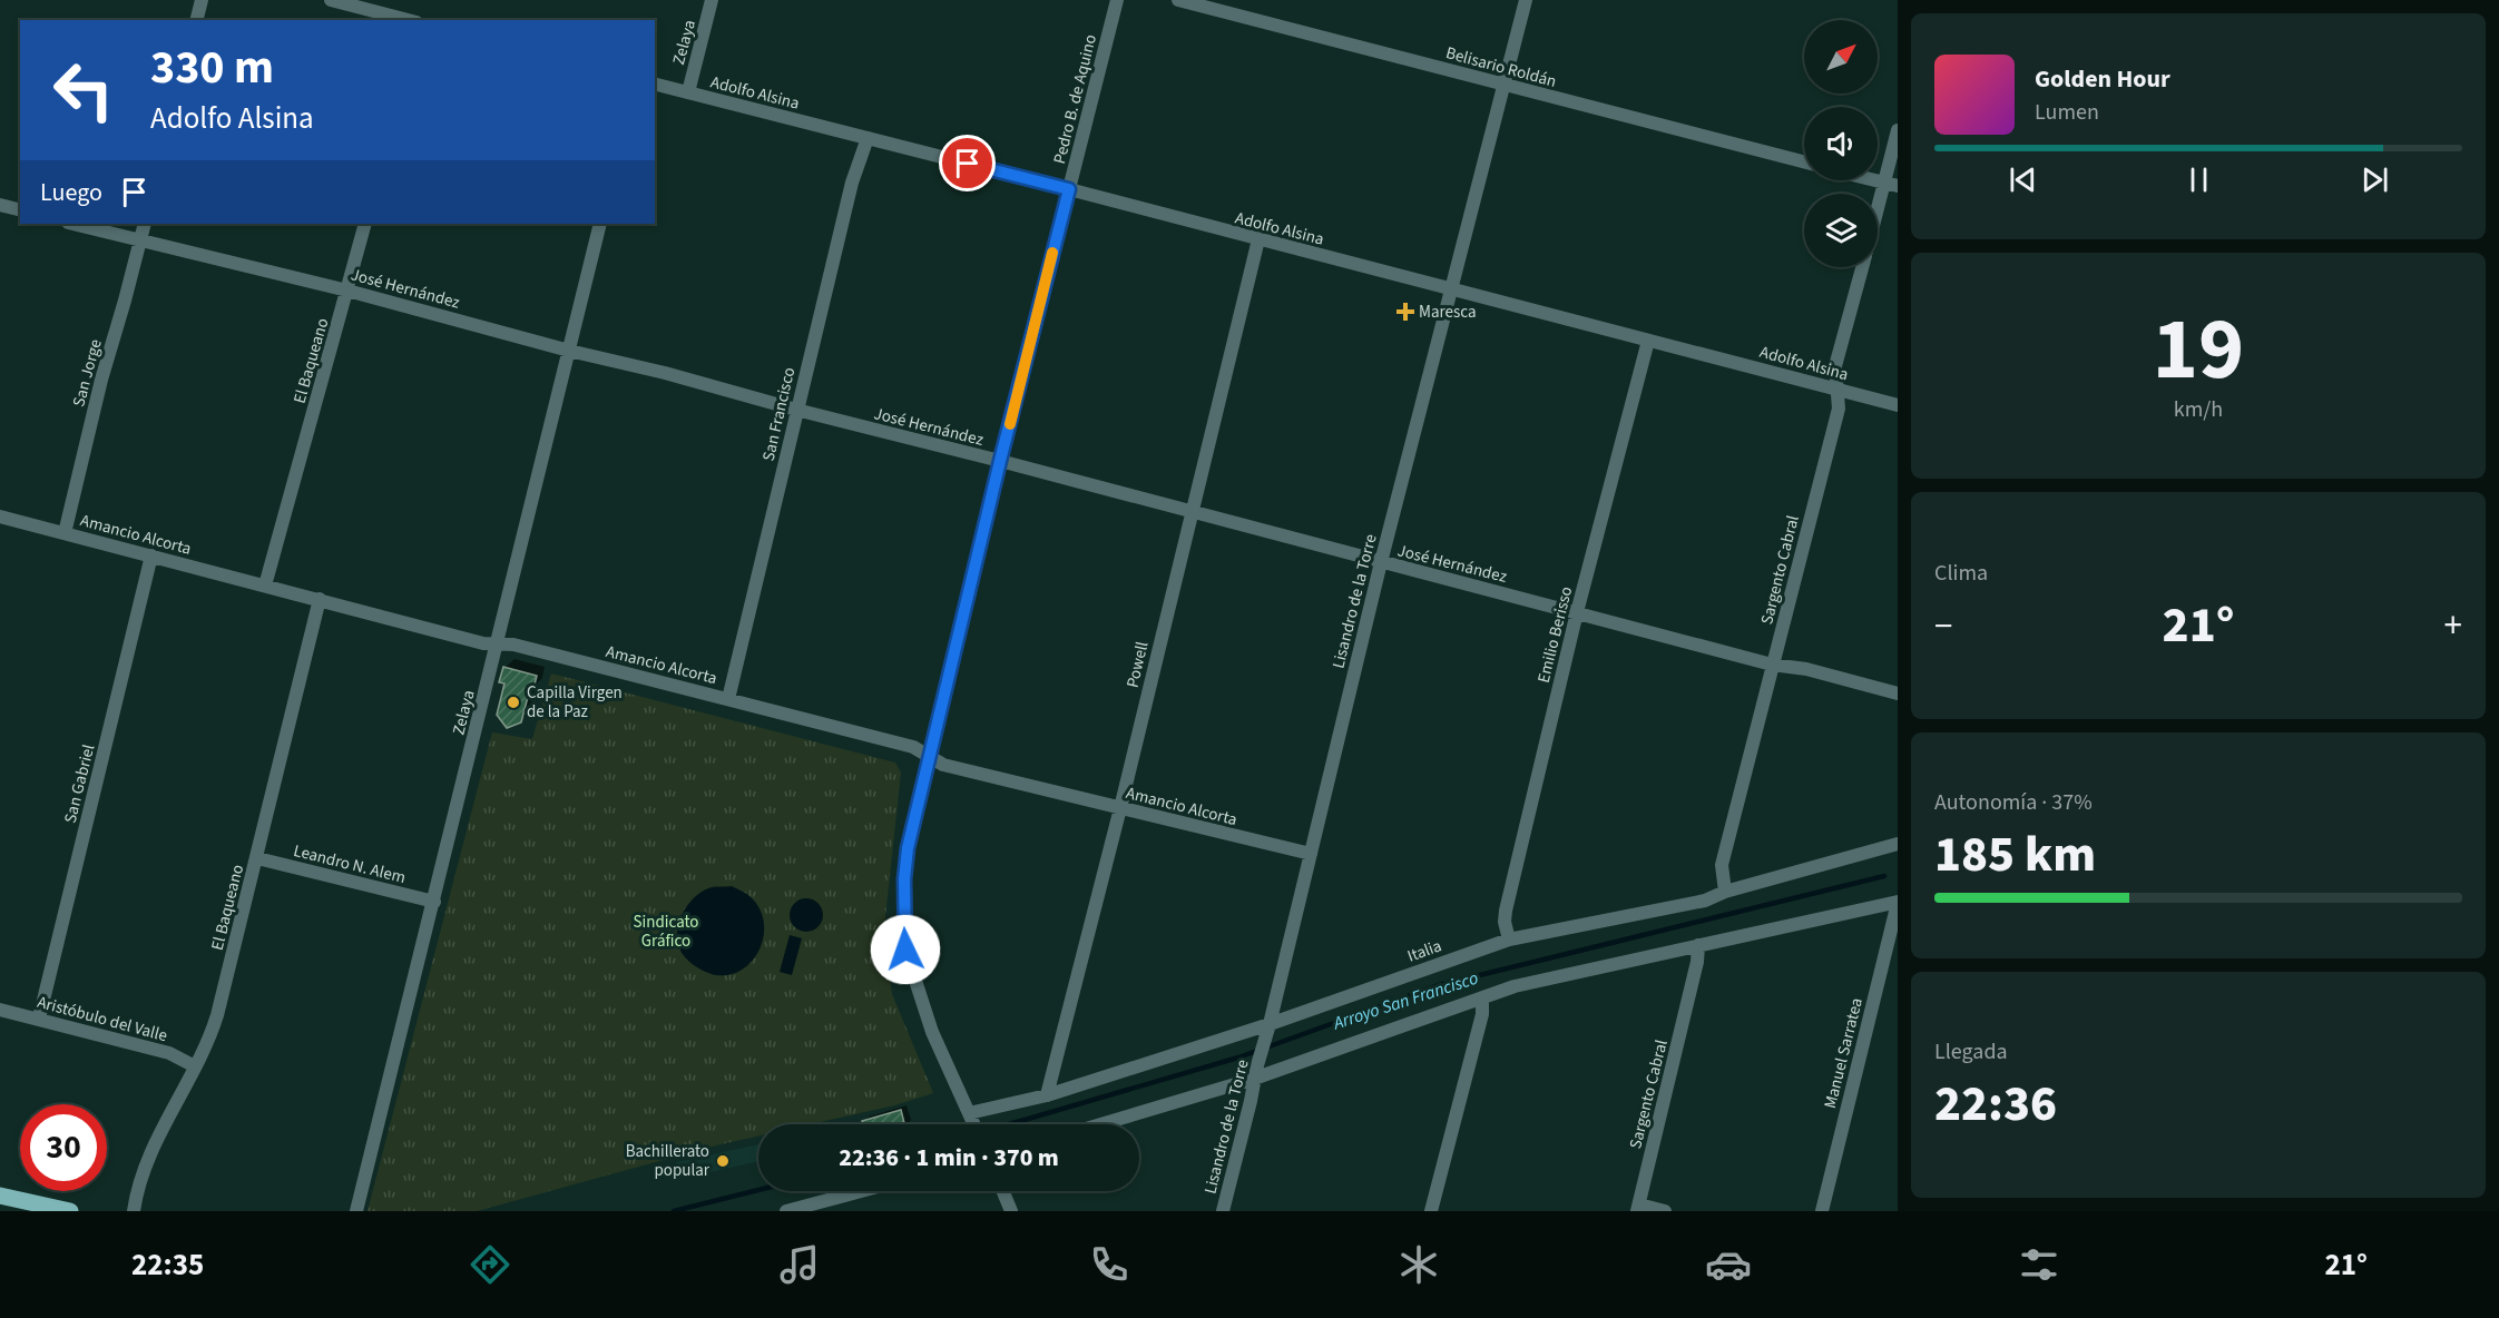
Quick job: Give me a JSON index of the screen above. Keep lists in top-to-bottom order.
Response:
{
  "streets": {
    "street": [
      "Zelaya",
      "Belisario Roldán",
      "Adolfo Alsina",
      "Pedro B. de Aquino",
      "José Hernández",
      "El Baqueano",
      "San Jorge",
      "San Francisco",
      "Amancio Alcorta",
      "Sargento Cabral",
      "Lisandro de la Torre",
      "Emilio Berisso",
      "Powell",
      "San Gabriel",
      "Leandro N. Alem",
      "Italia",
      "Aristóbulo del Valle",
      "Manuel Sarratea"
    ]
  },
  "crossings": [
    ["Zelaya", "Adolfo Alsina"],
    ["Zelaya", "José Hernández"],
    ["Zelaya", "Amancio Alcorta"],
    ["Zelaya", "Leandro N. Alem"],
    ["Belisario Roldán", "Lisandro de la Torre"],
    ["Adolfo Alsina", "Pedro B. de Aquino"],
    ["Adolfo Alsina", "San Francisco"],
    ["Adolfo Alsina", "Sargento Cabral"],
    ["Adolfo Alsina", "Lisandro de la Torre"],
    ["Adolfo Alsina", "Emilio Berisso"],
    ["Adolfo Alsina", "Powell"],
    ["Pedro B. de Aquino", "José Hernández"],
    ["Pedro B. de Aquino", "Amancio Alcorta"],
    ["Pedro B. de Aquino", "Italia"],
    ["José Hernández", "El Baqueano"],
    ["José Hernández", "San Jorge"],
    ["José Hernández", "San Francisco"],
    ["José Hernández", "Sargento Cabral"],
    ["José Hernández", "Lisandro de la Torre"],
    ["José Hernández", "Emilio Berisso"],
    ["José Hernández", "Powell"],
    ["El Baqueano", "Amancio Alcorta"],
    ["El Baqueano", "Leandro N. Alem"],
    ["El Baqueano", "Aristóbulo del Valle"],
    ["San Jorge", "Amancio Alcorta"],
    ["San Francisco", "Amancio Alcorta"],
    ["Amancio Alcorta", "Lisandro de la Torre"],
    ["Amancio Alcorta", "Powell"],
    ["Amancio Alcorta", "San Gabriel"],
    ["Sargento Cabral", "Italia"],
    ["Lisandro de la Torre", "Italia"],
    ["Emilio Berisso", "Italia"],
    ["Powell", "Italia"],
    ["San Gabriel", "Aristóbulo del Valle"]
  ],
  "water": ["Arroyo San Francisco"],
  "parks": ["Sindicato Gráfico"],
  "places": {
    "health": ["Maresca"],
    "other": ["Capilla Virgen de la Paz", "Bachillerato popular"]
  },
  "north": "top right",
  "page": {
    "turn": ["330 m", "Adolfo Alsina"],
    "song": ["Golden Hour", "Lumen"],
    "then": "Luego",
    "tile": [
      ["19", "km/h"],
      "Clima",
      ["Autonomía · 37%", "185 km"],
      ["Llegada", "22:36"]
    ],
    "heat": ["−", "21°", "+"],
    "limit": "30",
    "trip": "22:36 · 1 min · 370 m",
    "tabs": ["22:35", "21°"]
  }
}
